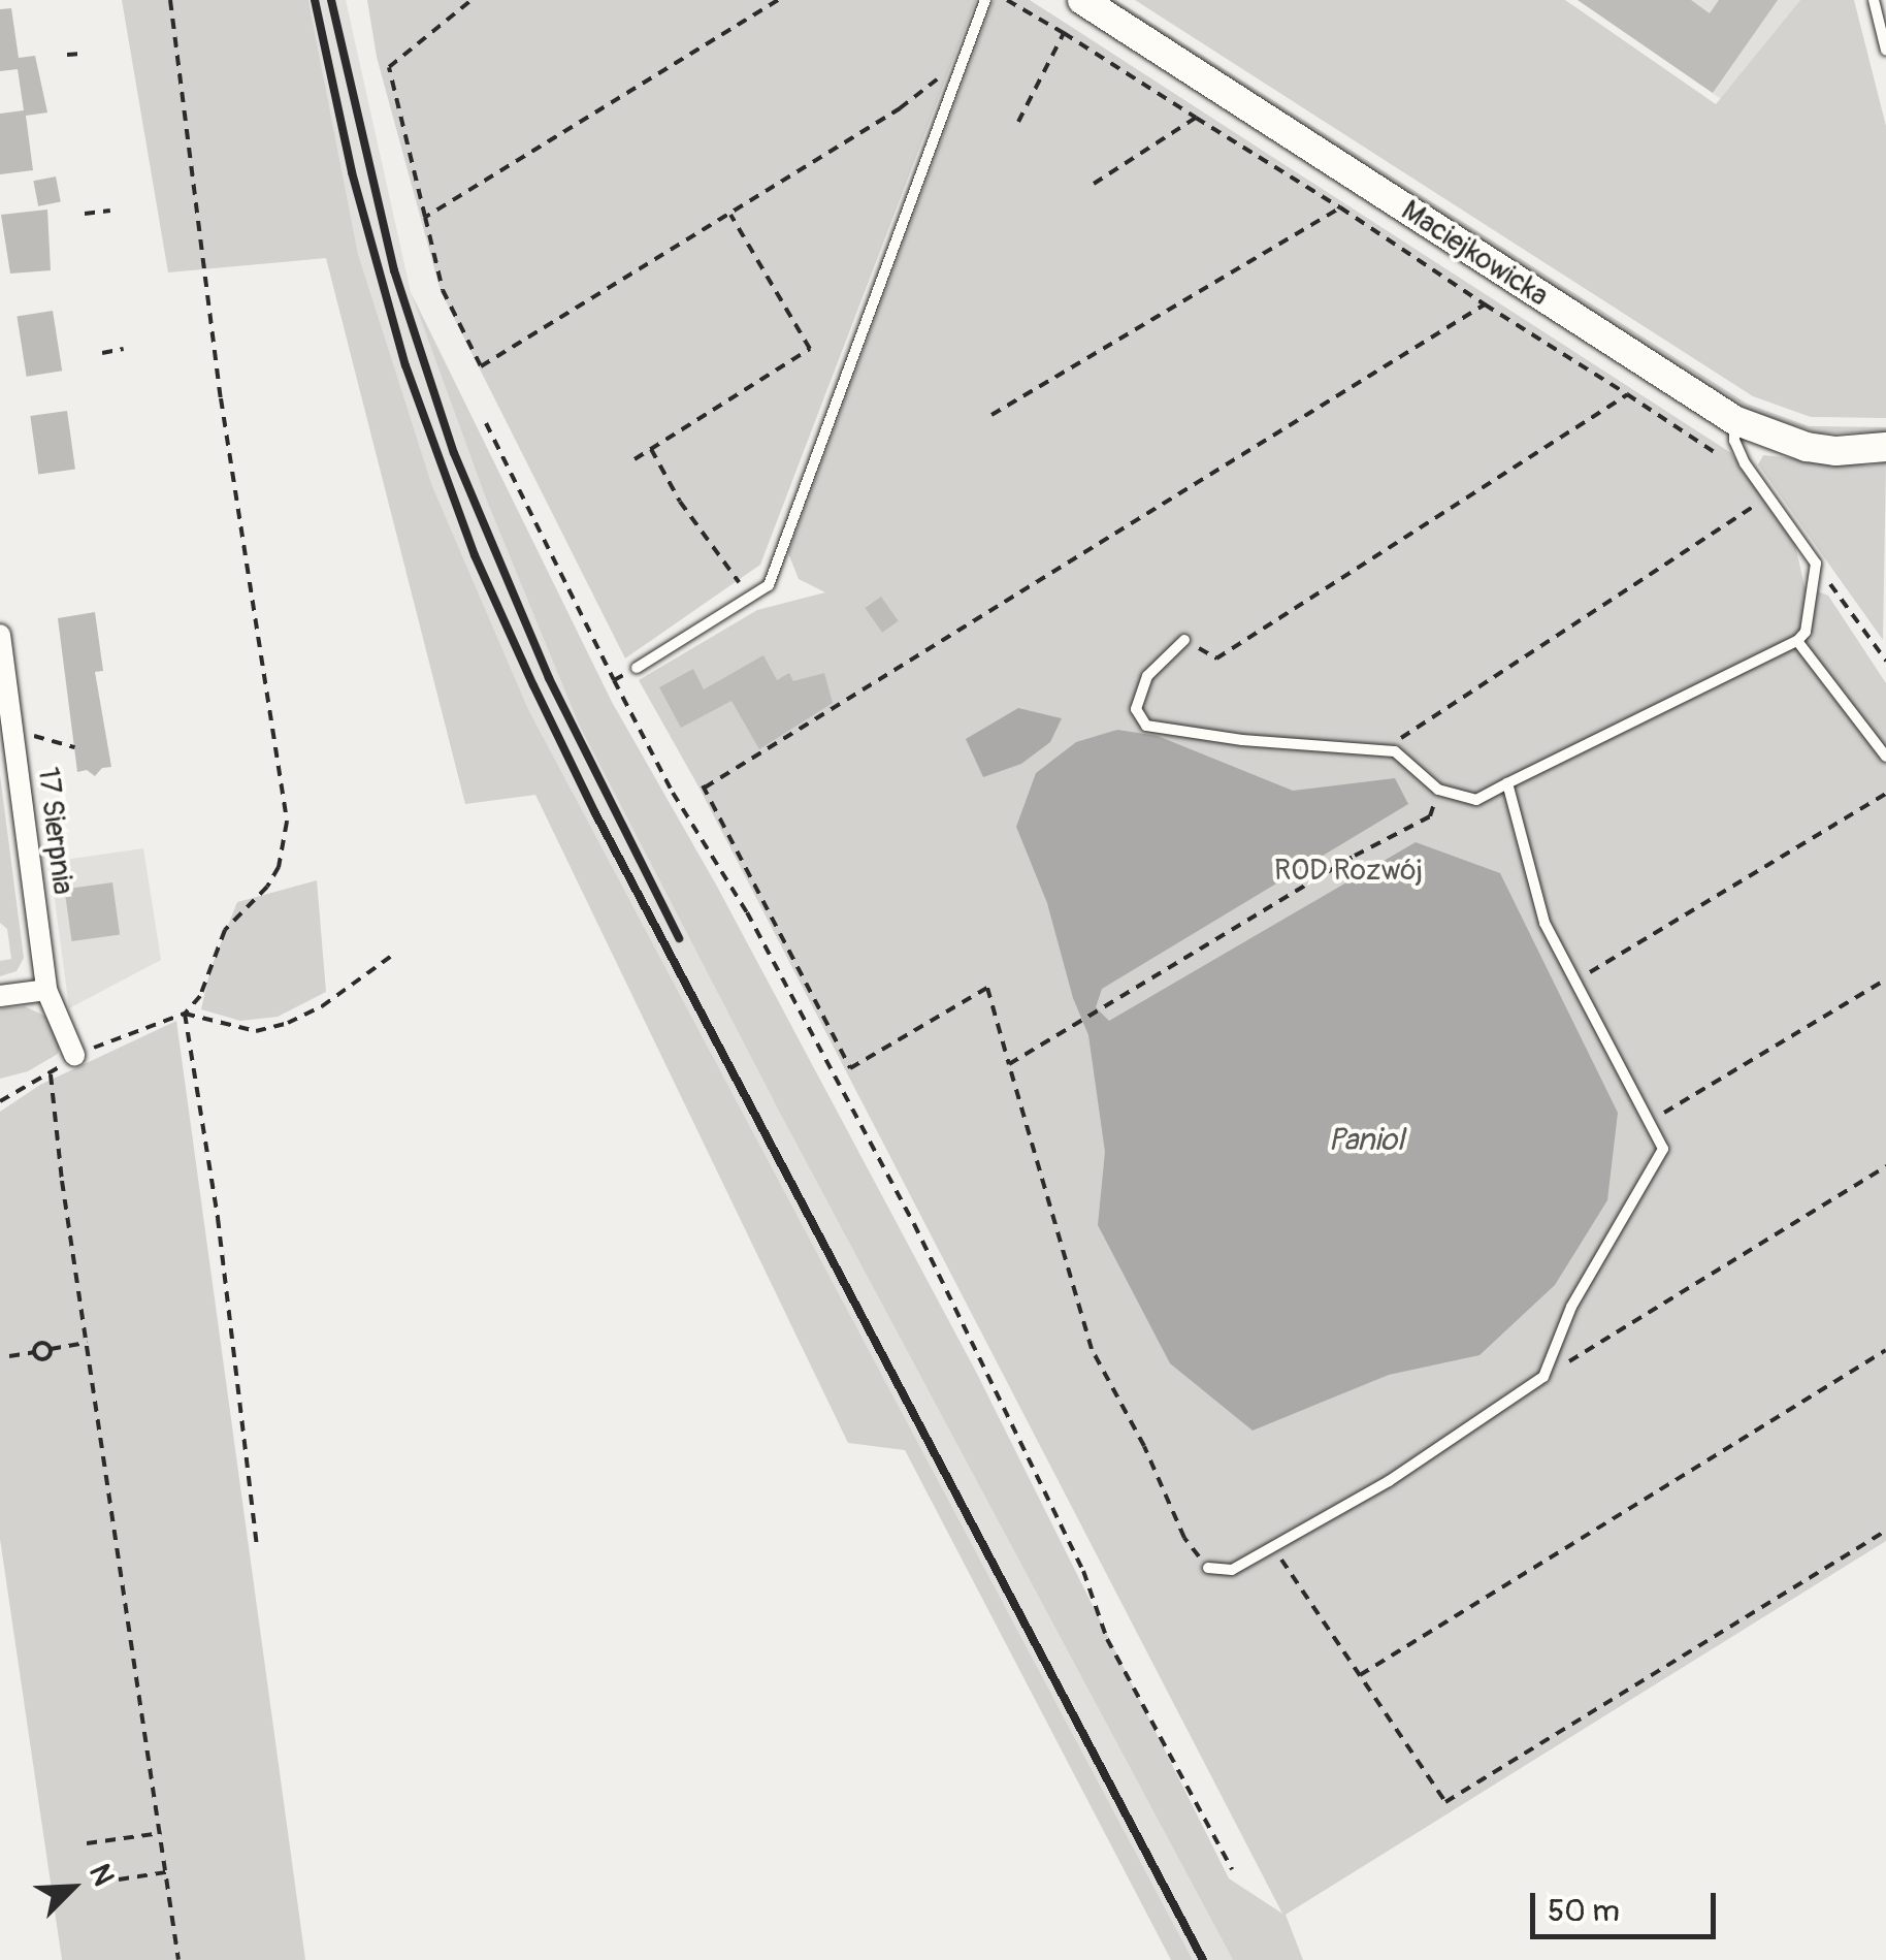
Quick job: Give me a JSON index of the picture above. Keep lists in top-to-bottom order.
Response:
{
  "streets": {
    "street": ["Maciejkowicka", "17 Sierpnia"]
  },
  "water": ["Paniol"],
  "parks": ["ROD Rozwój"],
  "scale_bar": "50 m",
  "north": "top right"
}
